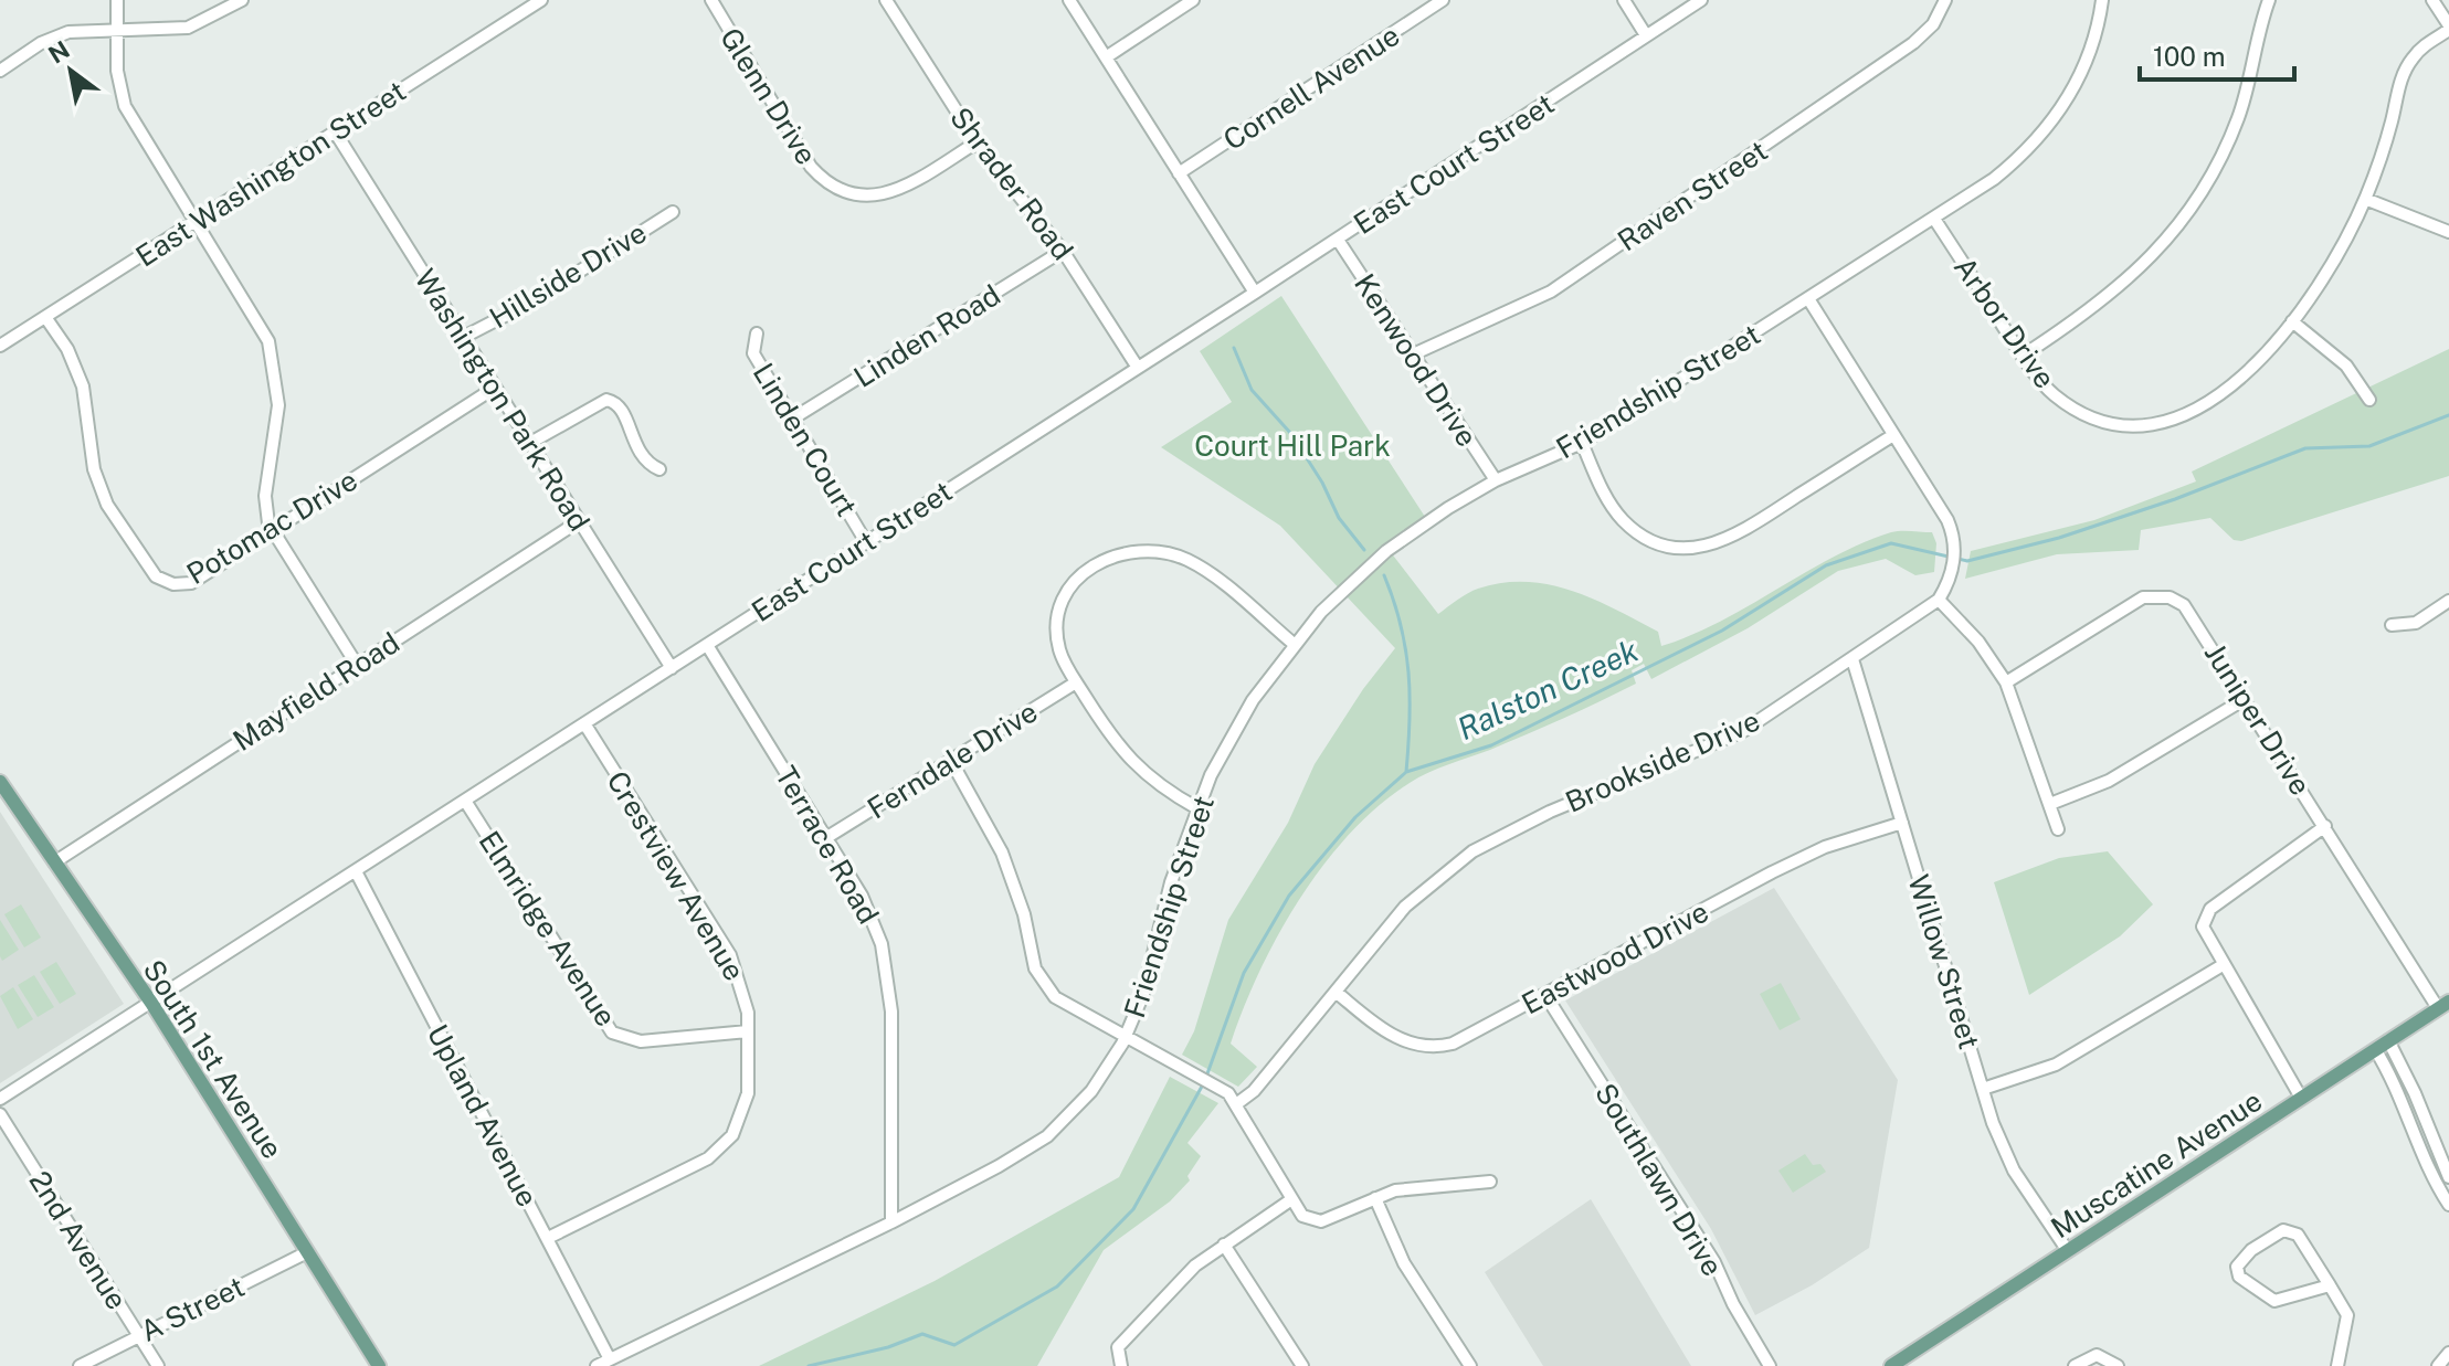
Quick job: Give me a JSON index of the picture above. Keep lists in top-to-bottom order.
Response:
{
  "streets": {
    "main road": ["South 1st Avenue", "Muscatine Avenue"],
    "street": [
      "Cornell Avenue",
      "Glenn Drive",
      "East Court Street",
      "East Washington Street",
      "Shrader Road",
      "Raven Street",
      "Hillside Drive",
      "Arbor Drive",
      "Linden Road",
      "Kenwood Drive",
      "Friendship Street",
      "Washington Park Road",
      "Linden Court",
      "Potomac Drive",
      "Mayfield Road",
      "Juniper Drive",
      "Ferndale Drive",
      "Brookside Drive",
      "Terrace Road",
      "Crestview Avenue",
      "Elmridge Avenue",
      "Eastwood Drive",
      "Willow Street",
      "Upland Avenue",
      "Southlawn Drive",
      "2nd Avenue",
      "A Street"
    ]
  },
  "crossings": [
    ["Glenn Drive", "Shrader Road"],
    ["East Court Street", "Shrader Road"],
    ["East Court Street", "Kenwood Drive"],
    ["East Court Street", "Washington Park Road"],
    ["East Court Street", "Linden Court"],
    ["East Court Street", "Terrace Road"],
    ["East Court Street", "Crestview Avenue"],
    ["East Court Street", "Elmridge Avenue"],
    ["East Court Street", "South 1st Avenue"],
    ["East Court Street", "Upland Avenue"],
    ["East Washington Street", "Washington Park Road"],
    ["East Washington Street", "Potomac Drive"],
    ["Shrader Road", "Linden Road"],
    ["Raven Street", "Kenwood Drive"],
    ["Hillside Drive", "Washington Park Road"],
    ["Arbor Drive", "Friendship Street"],
    ["Linden Road", "Linden Court"],
    ["Kenwood Drive", "Friendship Street"],
    ["Friendship Street", "Brookside Drive"],
    ["Friendship Street", "Terrace Road"],
    ["Friendship Street", "Upland Avenue"],
    ["Washington Park Road", "Potomac Drive"],
    ["Washington Park Road", "Mayfield Road"],
    ["Mayfield Road", "South 1st Avenue"],
    ["Juniper Drive", "Muscatine Avenue"],
    ["Ferndale Drive", "Terrace Road"],
    ["Brookside Drive", "Eastwood Drive"],
    ["Brookside Drive", "Willow Street"],
    ["Crestview Avenue", "Elmridge Avenue"],
    ["Crestview Avenue", "Upland Avenue"],
    ["Eastwood Drive", "Willow Street"],
    ["Eastwood Drive", "Southlawn Drive"],
    ["Willow Street", "Muscatine Avenue"],
    ["South 1st Avenue", "A Street"],
    ["2nd Avenue", "A Street"]
  ],
  "water": ["Ralston Creek"],
  "parks": ["Court Hill Park"],
  "scale_bar": "100 m",
  "north": "top left"
}
